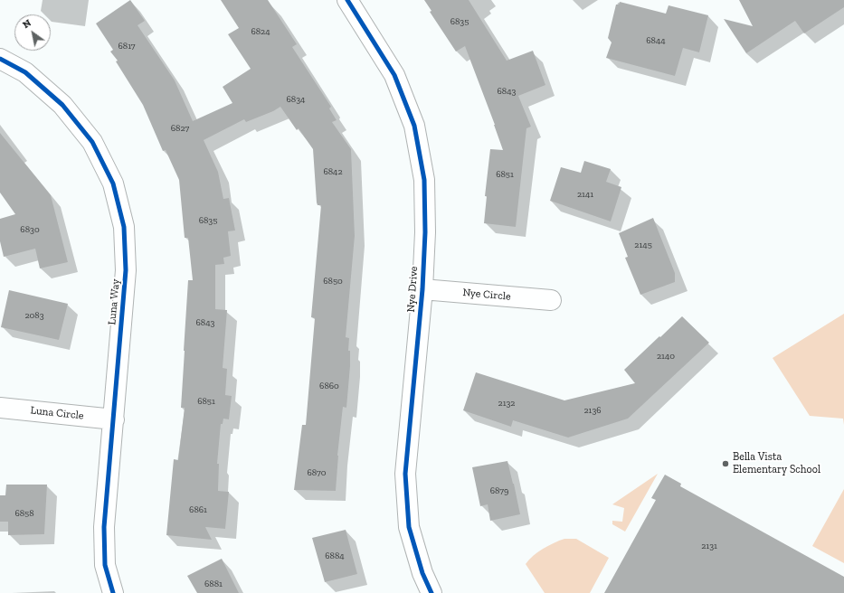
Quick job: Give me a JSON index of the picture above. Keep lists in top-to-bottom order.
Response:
{
  "streets": {
    "street": [
      "Nye Drive",
      "Nye Circle",
      "Luna Way",
      "Luna Circle"
    ]
  },
  "crossings": [
    ["Nye Drive", "Nye Circle"],
    ["Luna Way", "Luna Circle"]
  ],
  "places": ["Bella Vista Elementary School"],
  "house_numbers": [
    "6835",
    "6824",
    "6844",
    "6817",
    "6843",
    "6834",
    "6827",
    "6842",
    "6851",
    "2141",
    "6835",
    "6830",
    "2145",
    "6850",
    "2083",
    "6843",
    "2140",
    "6860",
    "6851",
    "2132",
    "2136",
    "6870",
    "6879",
    "6861",
    "6858",
    "2131",
    "6884",
    "6881"
  ],
  "north": "top left"
}
